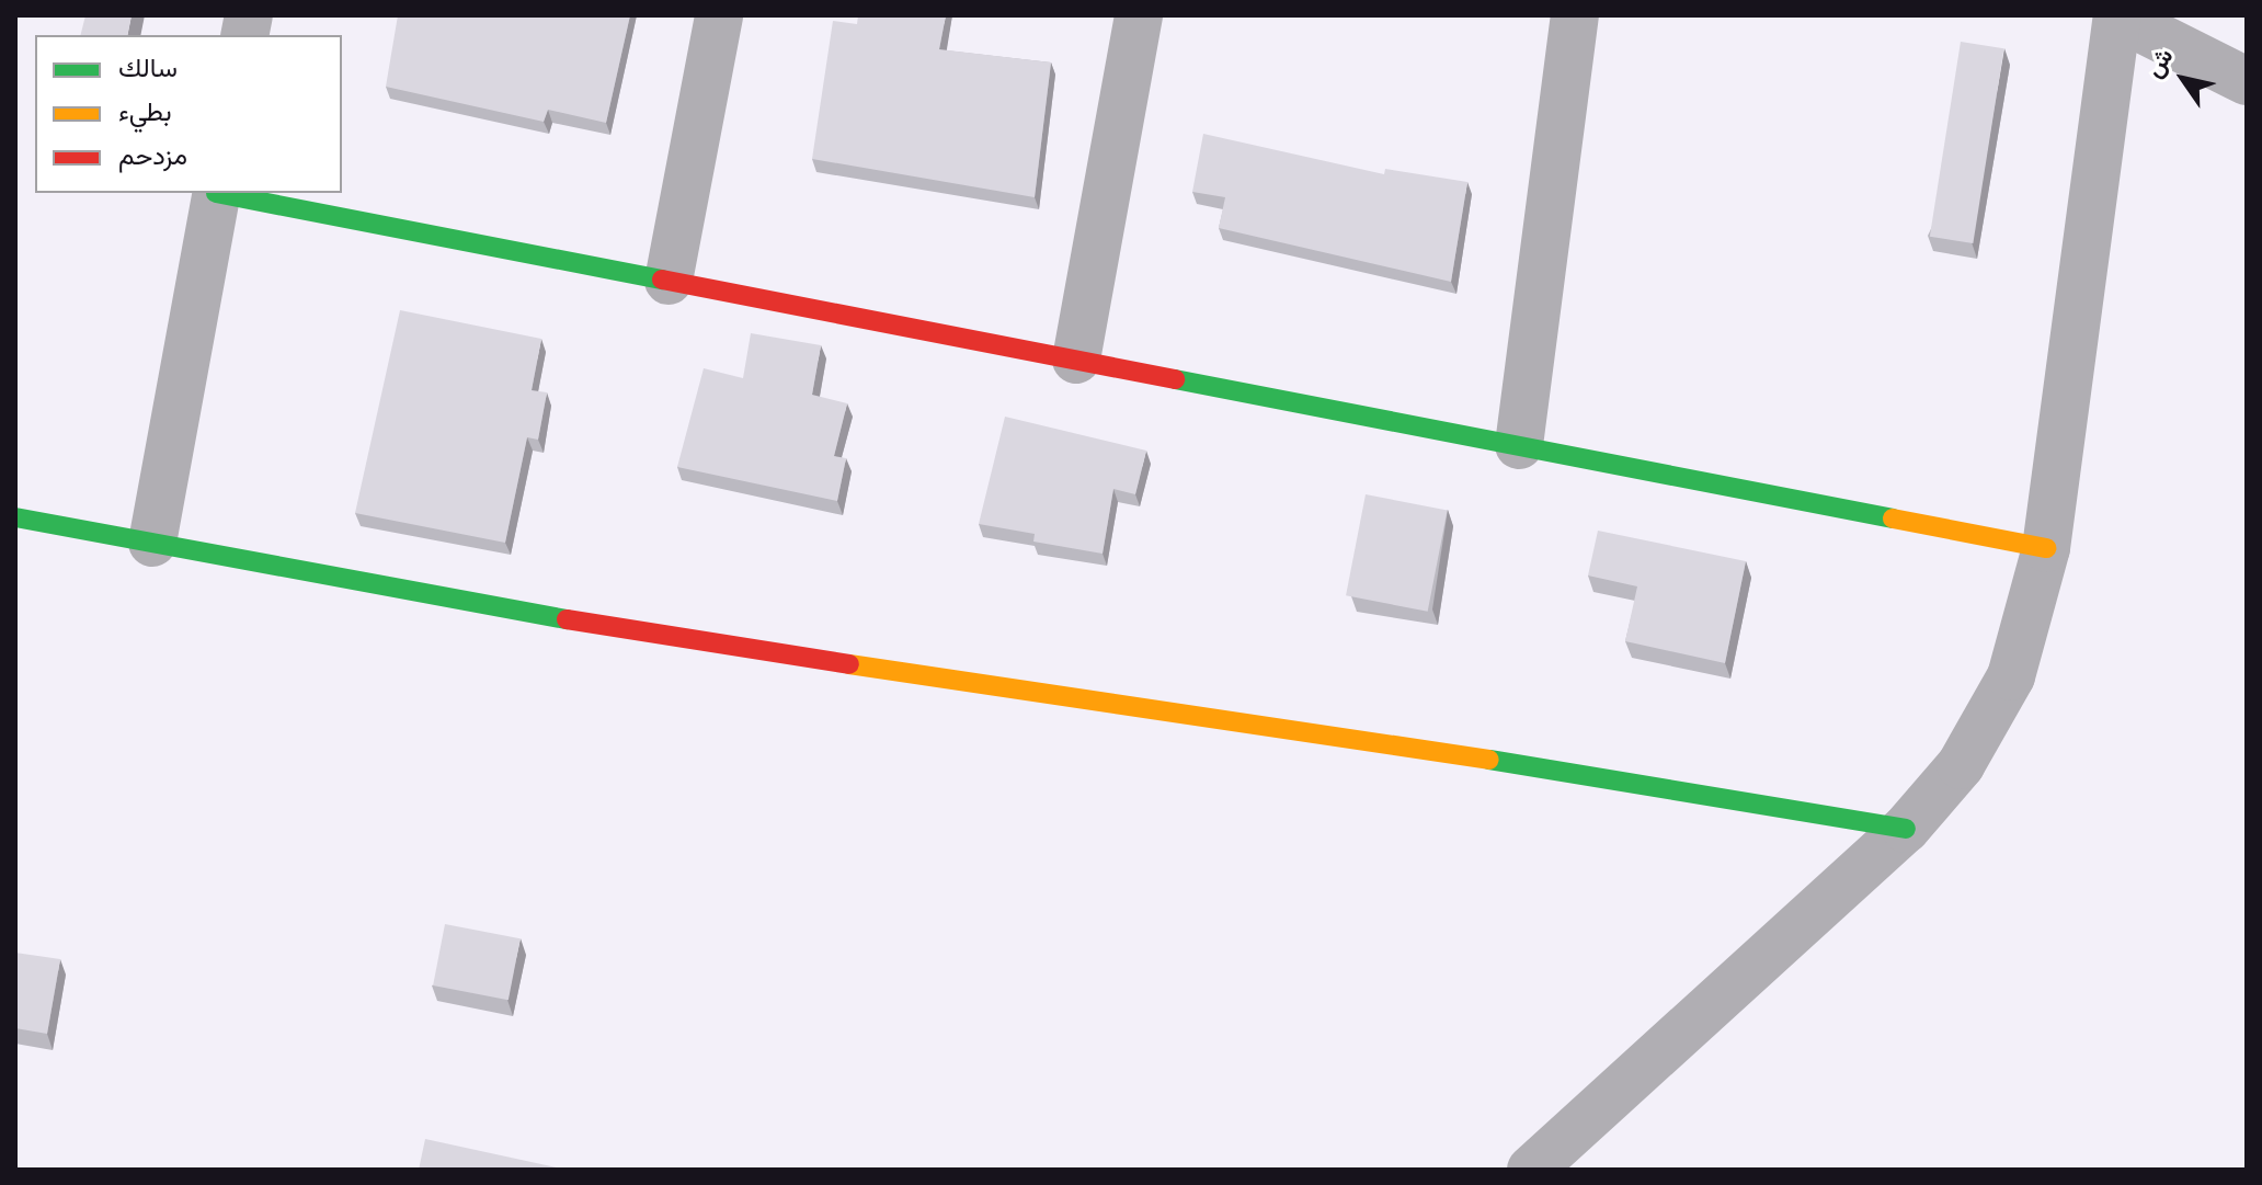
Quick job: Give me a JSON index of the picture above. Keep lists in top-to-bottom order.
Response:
{
  "legend": ["سالك", "بطيء", "مزدحم"],
  "north": "top left"
}
